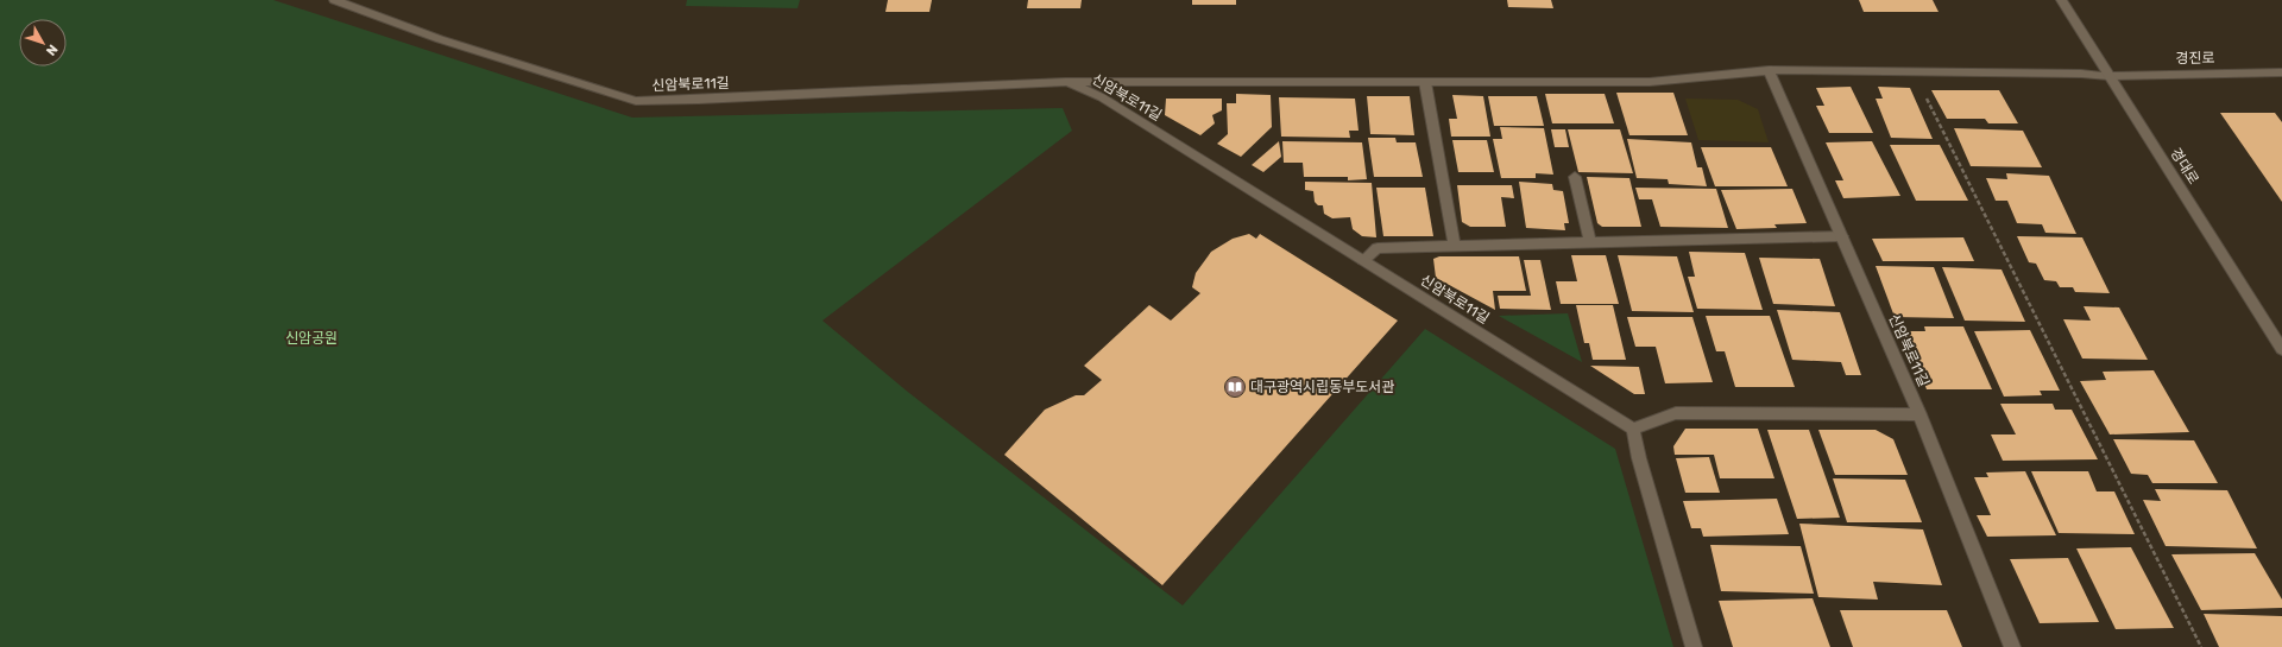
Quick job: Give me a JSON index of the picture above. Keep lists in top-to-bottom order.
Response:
{
  "streets": {
    "street": ["경진로", "신암북로11길", "경대로"]
  },
  "crossings": [
    ["경진로", "신암북로11길"],
    ["경진로", "경대로"],
    ["신암북로11길", "경대로"]
  ],
  "parks": ["신암공원"],
  "places": {
    "library": ["대구광역시립동부도서관"]
  },
  "north": "bottom right"
}
